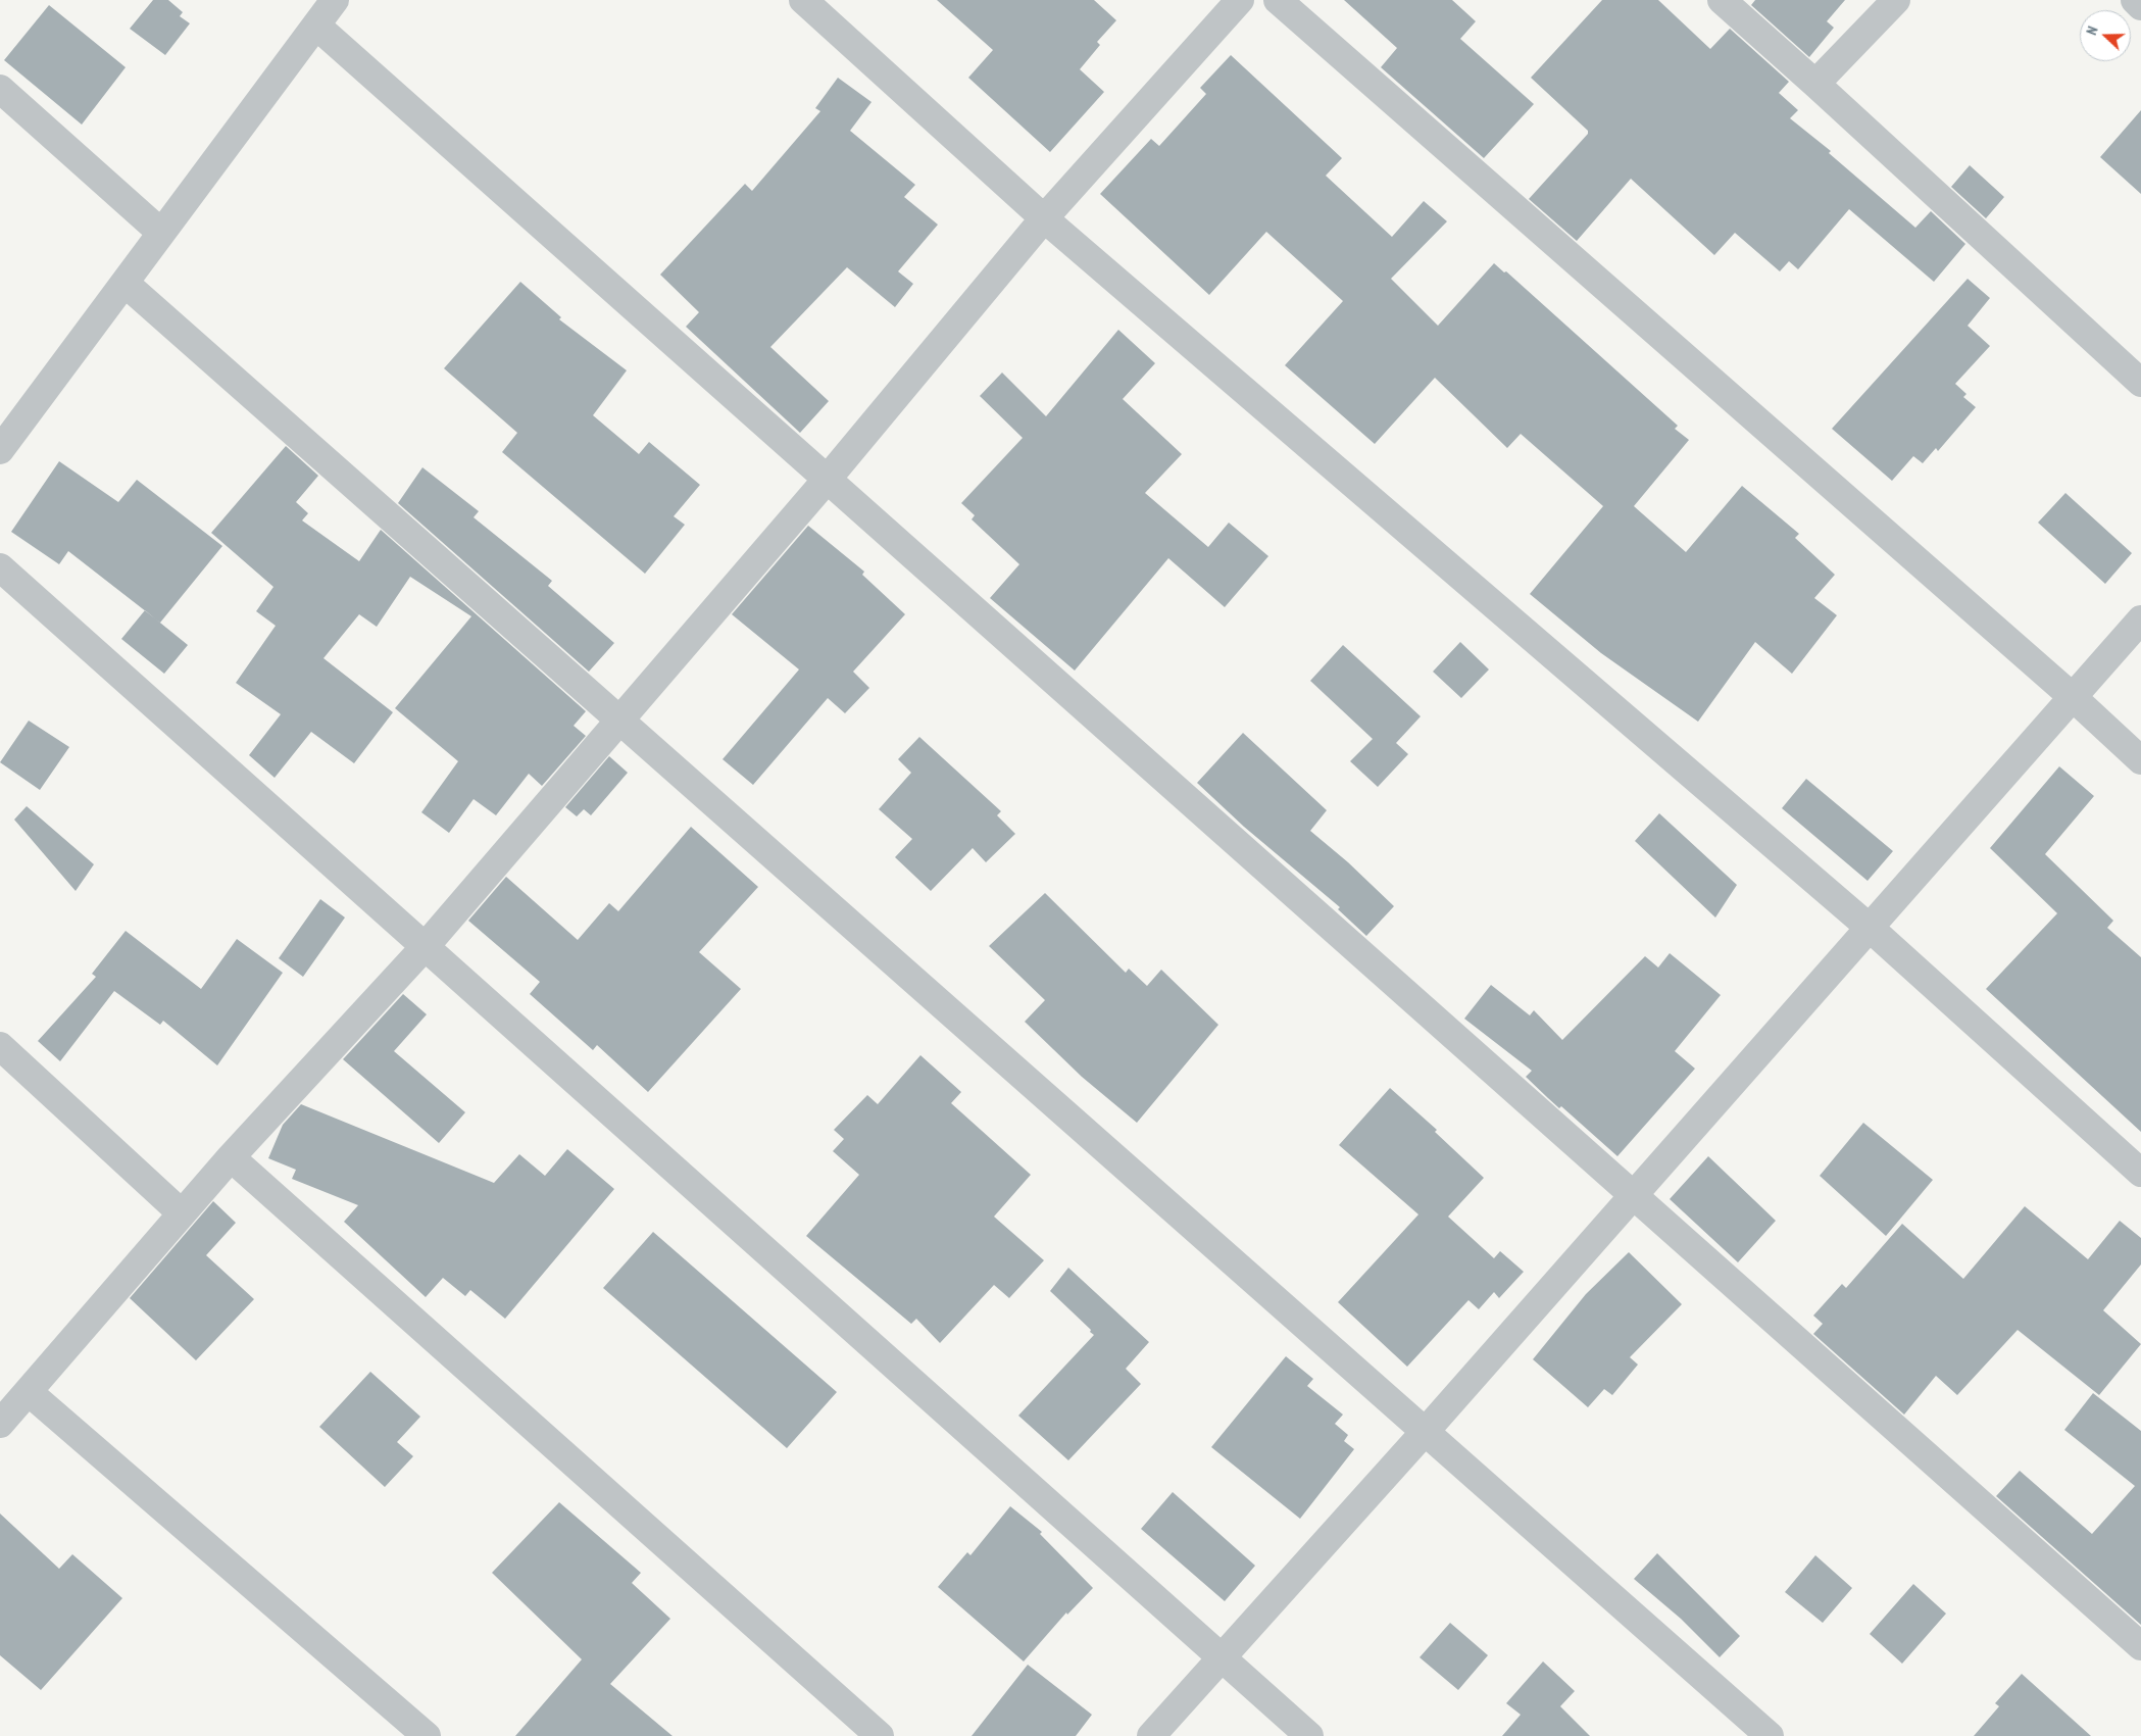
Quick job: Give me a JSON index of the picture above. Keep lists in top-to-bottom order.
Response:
{
  "north": "left"
}
